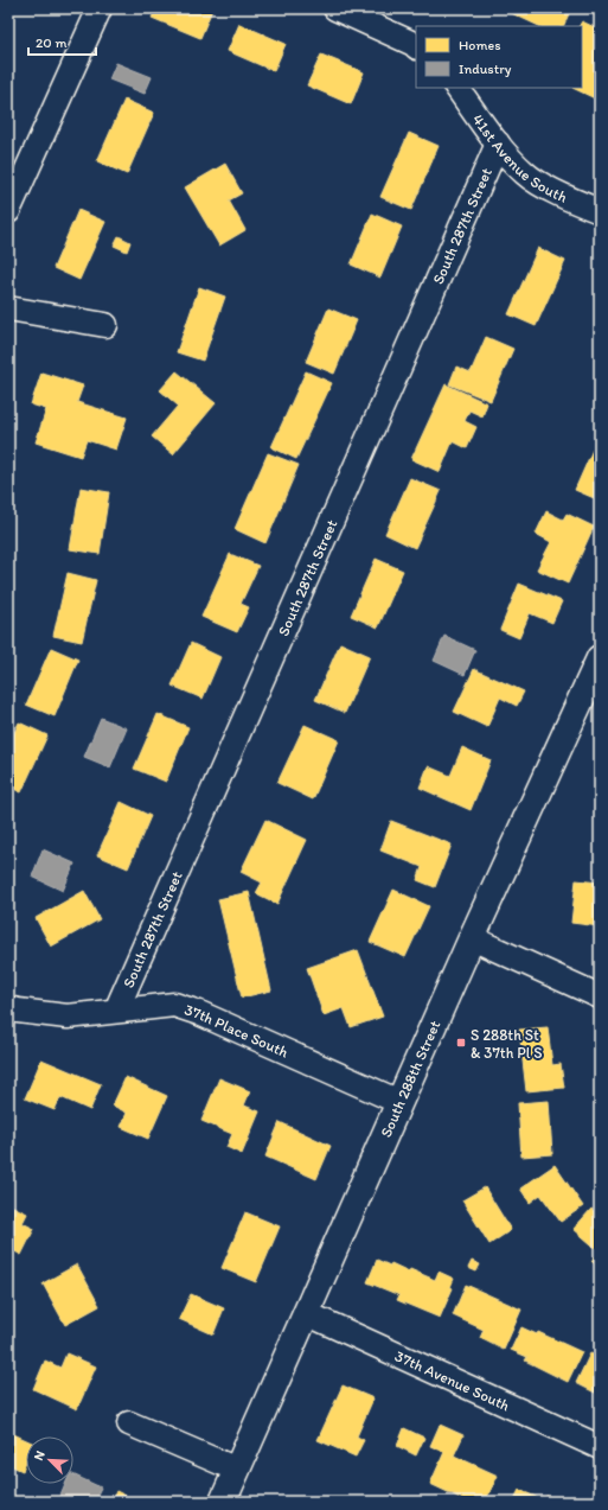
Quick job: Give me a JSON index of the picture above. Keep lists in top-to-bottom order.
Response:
{
  "streets": {
    "main road": ["South 288th Street"],
    "street": [
      "41st Avenue South",
      "South 287th Street",
      "37th Place South",
      "37th Avenue South"
    ]
  },
  "crossings": [
    ["41st Avenue South", "South 287th Street"],
    ["South 287th Street", "37th Place South"],
    ["37th Place South", "South 288th Street"],
    ["South 288th Street", "37th Avenue South"]
  ],
  "places": {
    "transit": ["S 288th St & 37th Pl S"]
  },
  "legend": ["Homes", "Industry"],
  "scale_bar": "20 m",
  "north": "top left"
}
